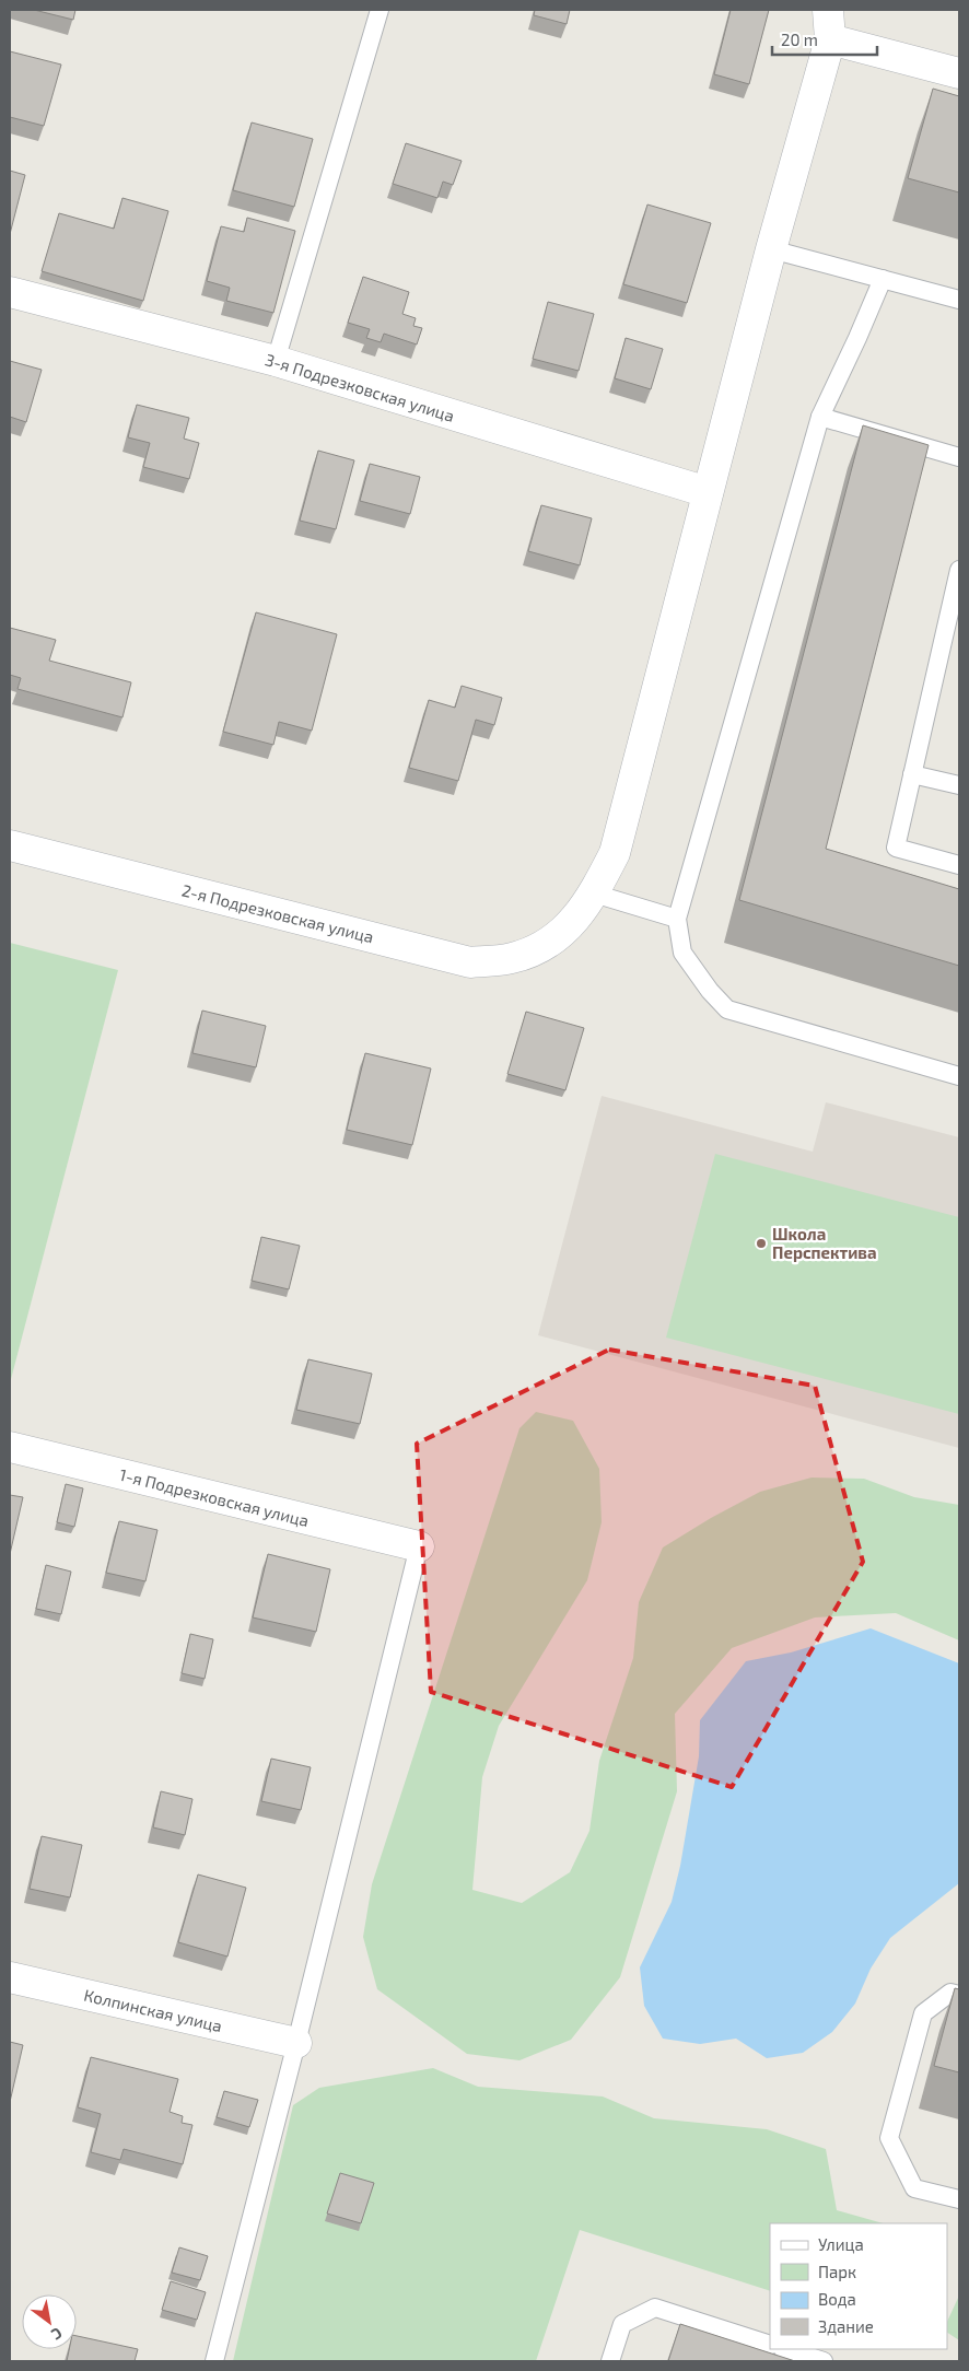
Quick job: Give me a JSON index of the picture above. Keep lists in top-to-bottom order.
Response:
{
  "streets": {
    "street": [
      "3-я Подрезковская улица",
      "2-я Подрезковская улица",
      "1-я Подрезковская улица",
      "Колпинская улица"
    ]
  },
  "places": ["Школа Перспектива"],
  "legend": [
    "Улица",
    "Парк",
    "Вода",
    "Здание"
  ],
  "scale_bar": "20 m",
  "north": "bottom right"
}
